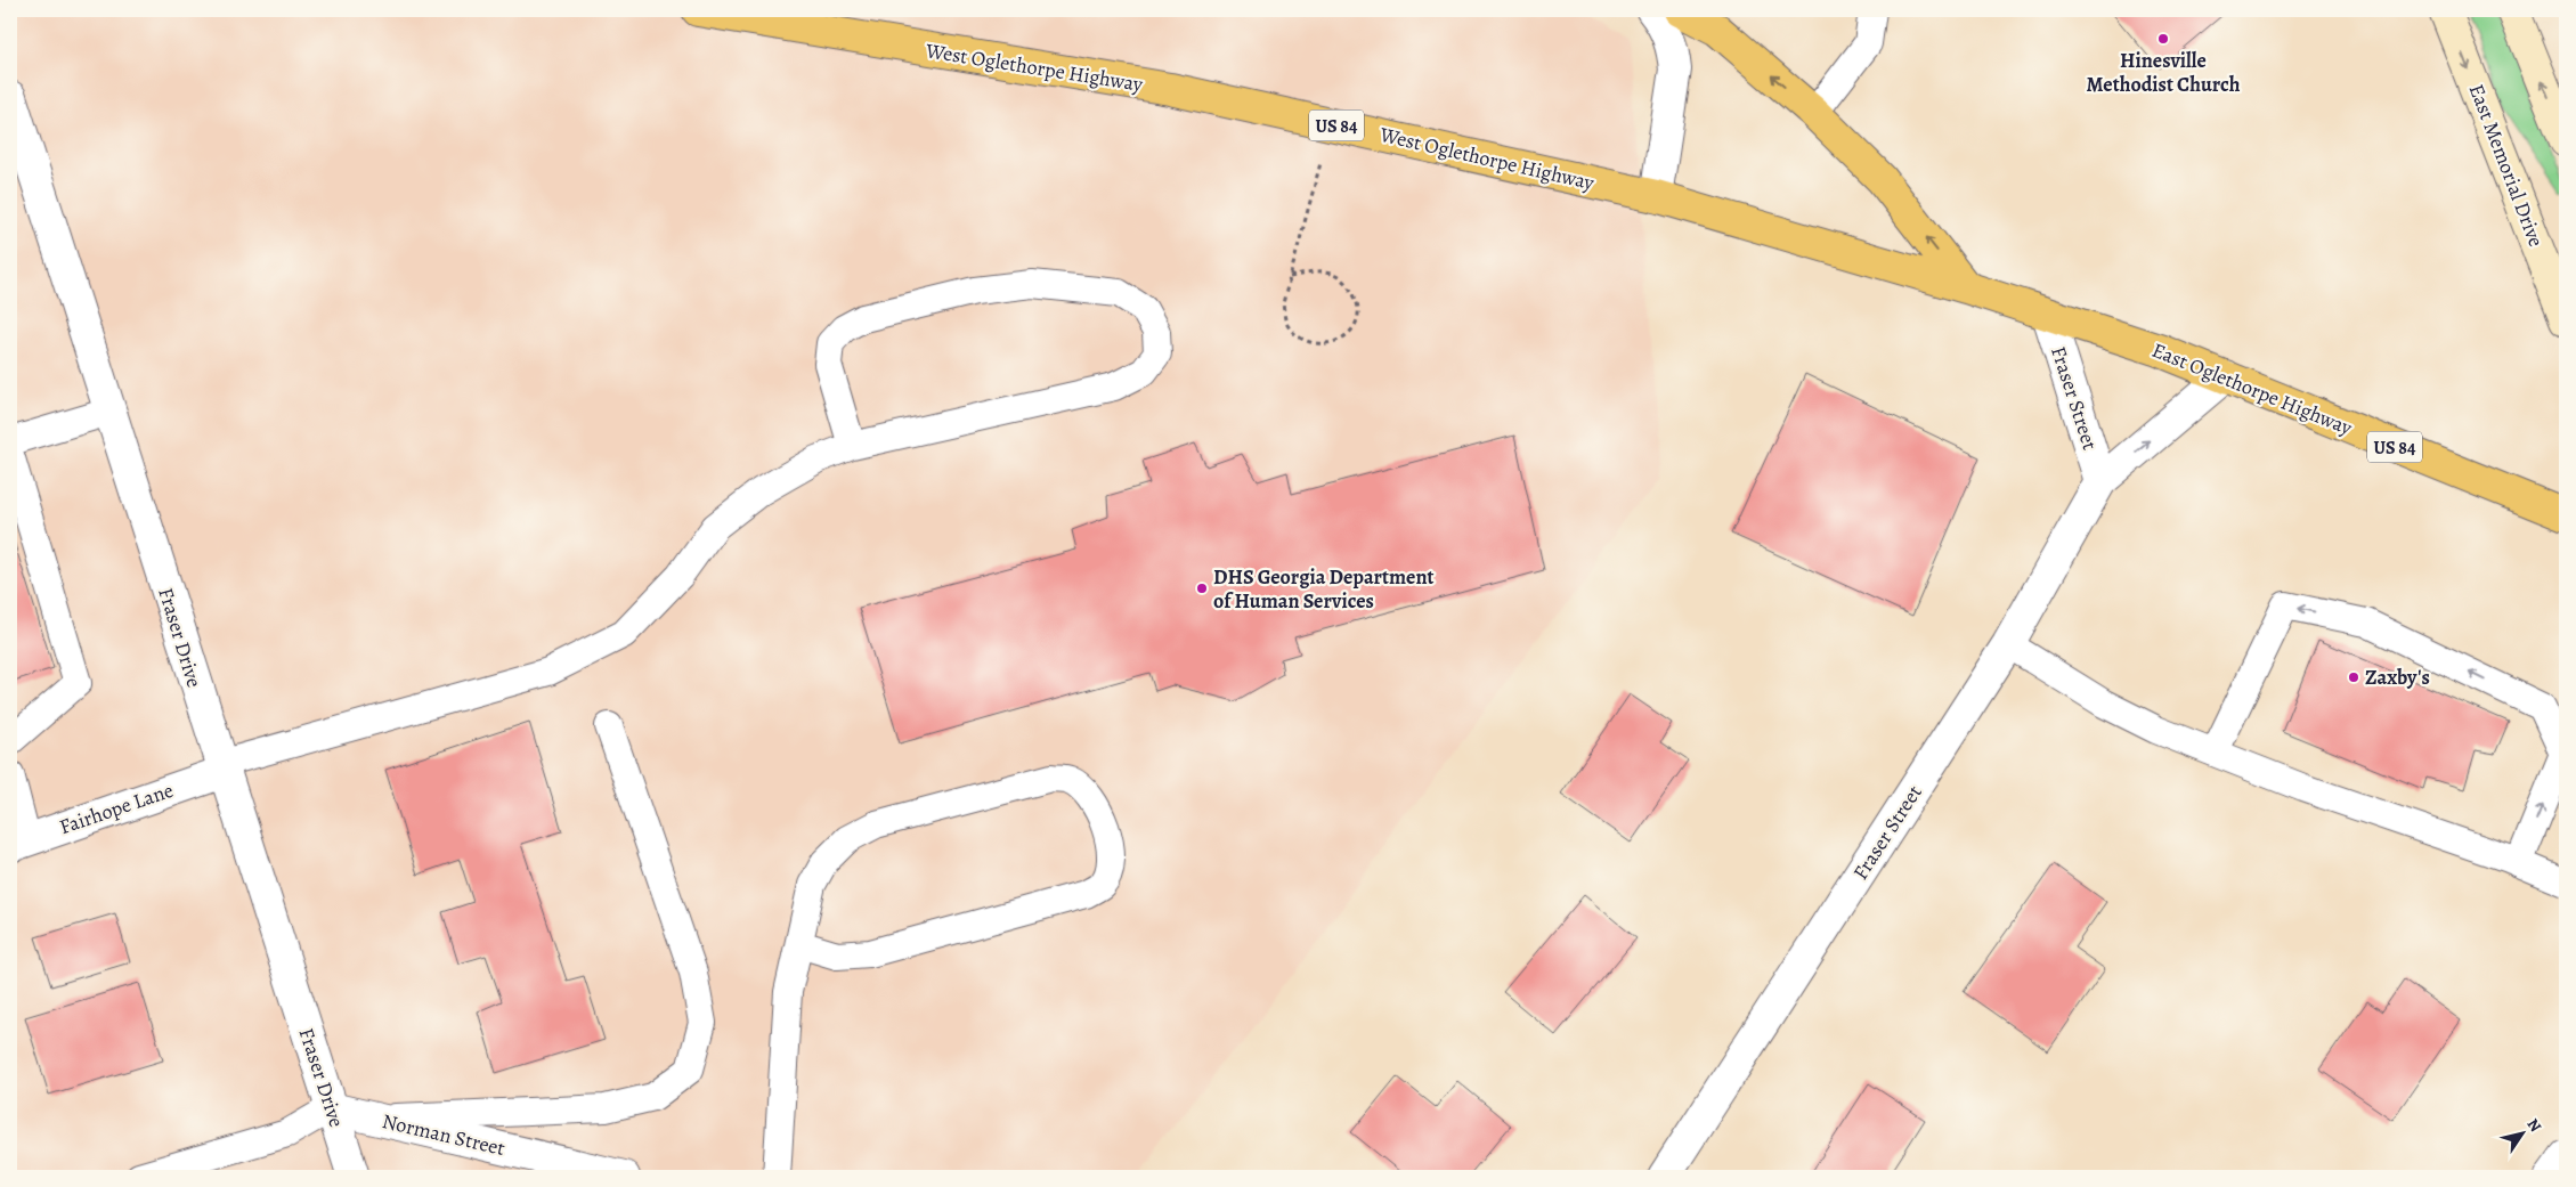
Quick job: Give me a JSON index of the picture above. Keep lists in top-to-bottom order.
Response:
{
  "streets": {
    "highway": ["West Oglethorpe Highway", "US 84", "East Oglethorpe Highway"],
    "main road": ["East Memorial Drive"],
    "street": [
      "Fraser Street",
      "Fraser Drive",
      "Fairhope Lane",
      "Norman Street"
    ]
  },
  "crossings": [
    ["West Oglethorpe Highway", "East Oglethorpe Highway"],
    ["East Oglethorpe Highway", "Fraser Street"],
    ["Fraser Drive", "Fairhope Lane"],
    ["Fraser Drive", "Norman Street"]
  ],
  "places": ["Hinesville Methodist Church", "DHS Georgia Department of Human Services", "Zaxby's"],
  "north": "top right"
}
